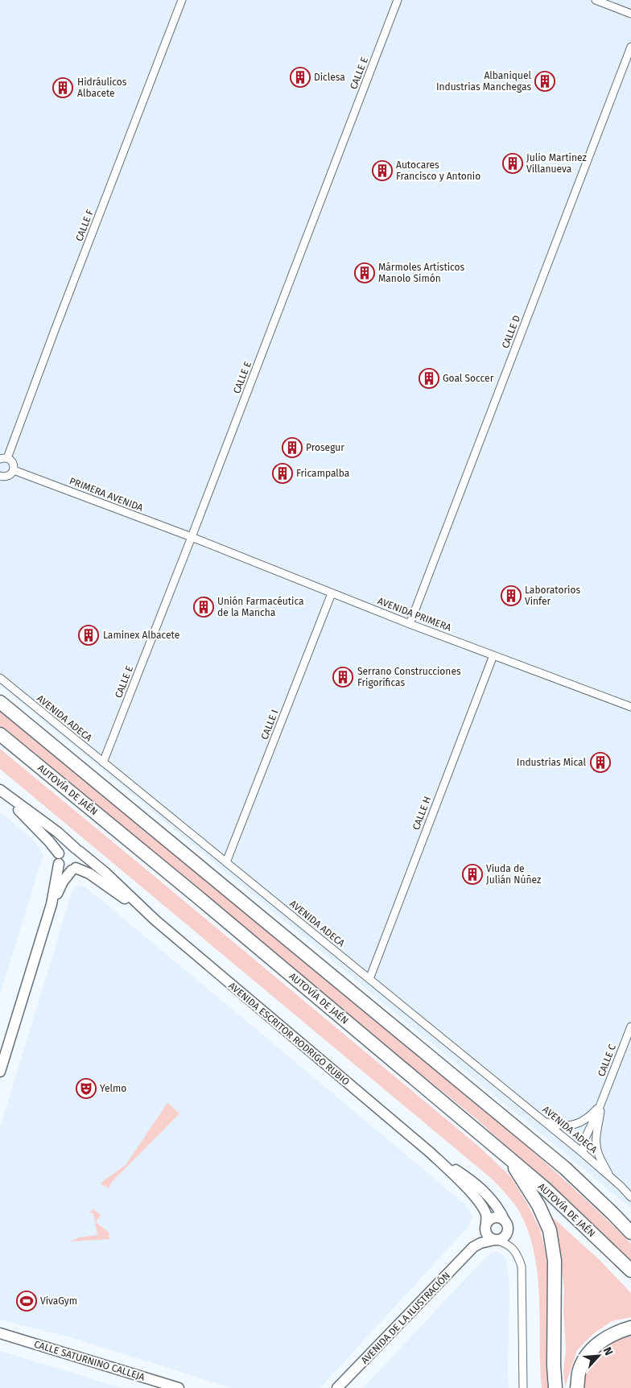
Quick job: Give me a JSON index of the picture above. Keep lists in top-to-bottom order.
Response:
{
  "streets": {
    "highway": ["AUTOVÍA DE JAÉN"],
    "street": [
      "CALLE E",
      "CALLE F",
      "CALLE D",
      "PRIMERA AVENIDA",
      "AVENIDA PRIMERA",
      "AVENIDA ADECA",
      "CALLE I",
      "CALLE H",
      "AVENIDA ESCRITOR RODRIGO RUBIO",
      "CALLE C",
      "AVENIDA DE LA ILUSTRACIÓN",
      "CALLE SATURNINO CALLEJA"
    ]
  },
  "crossings": [
    ["CALLE E", "PRIMERA AVENIDA"],
    ["CALLE E", "AVENIDA PRIMERA"],
    ["CALLE E", "AVENIDA ADECA"],
    ["CALLE D", "AVENIDA PRIMERA"],
    ["PRIMERA AVENIDA", "AVENIDA PRIMERA"],
    ["AVENIDA PRIMERA", "CALLE I"],
    ["AVENIDA PRIMERA", "CALLE H"],
    ["AVENIDA ADECA", "CALLE I"],
    ["AVENIDA ADECA", "CALLE H"],
    ["AVENIDA ADECA", "CALLE C"],
    ["AVENIDA ESCRITOR RODRIGO RUBIO", "AVENIDA DE LA ILUSTRACIÓN"]
  ],
  "places": {
    "building": [
      "Diclesa",
      "Albaniquel Industrias Manchegas",
      "Hidráulicos Albacete",
      "Julio Martínez Villanueva",
      "Autocares Francisco y Antonio",
      "Mármoles Artísticos Manolo Simón",
      "Goal Soccer",
      "Prosegur",
      "Fricampalba",
      "Laboratorios Vinfer",
      "Unión Farmacéutica de la Mancha",
      "Laminex Albacete",
      "Serrano Construcciones Frigoríficas",
      "Industrias Mical",
      "Viuda de Julián Núñez"
    ],
    "theatre": ["Yelmo"],
    "sports": ["VivaGym"]
  },
  "north": "top right"
}
